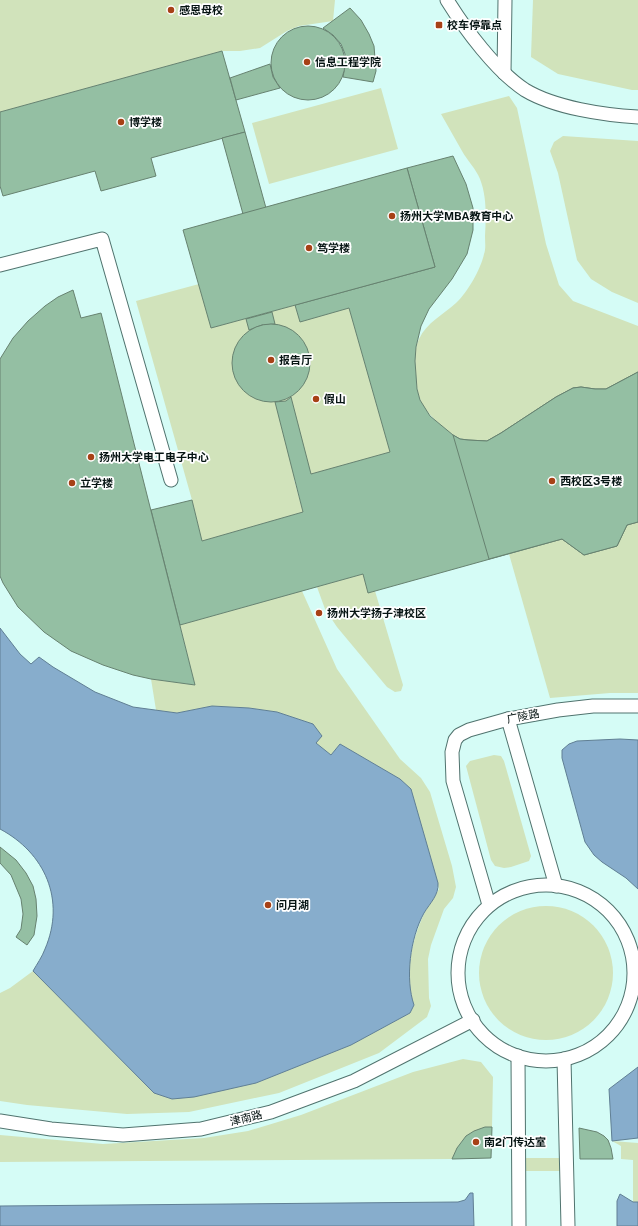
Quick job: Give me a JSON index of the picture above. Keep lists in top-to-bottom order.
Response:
{
  "streets": {
    "lane": ["广陵路", "津南路"]
  },
  "places": {
    "other": [
      "感恩母校",
      "信息工程学院",
      "博学楼",
      "扬州大学MBA教育中心",
      "笃学楼",
      "报告厅",
      "假山",
      "扬州大学电工电子中心",
      "西校区3号楼",
      "立学楼",
      "扬州大学扬子津校区",
      "问月湖",
      "南2门传达室"
    ],
    "transit": ["校车停靠点"]
  }
}
